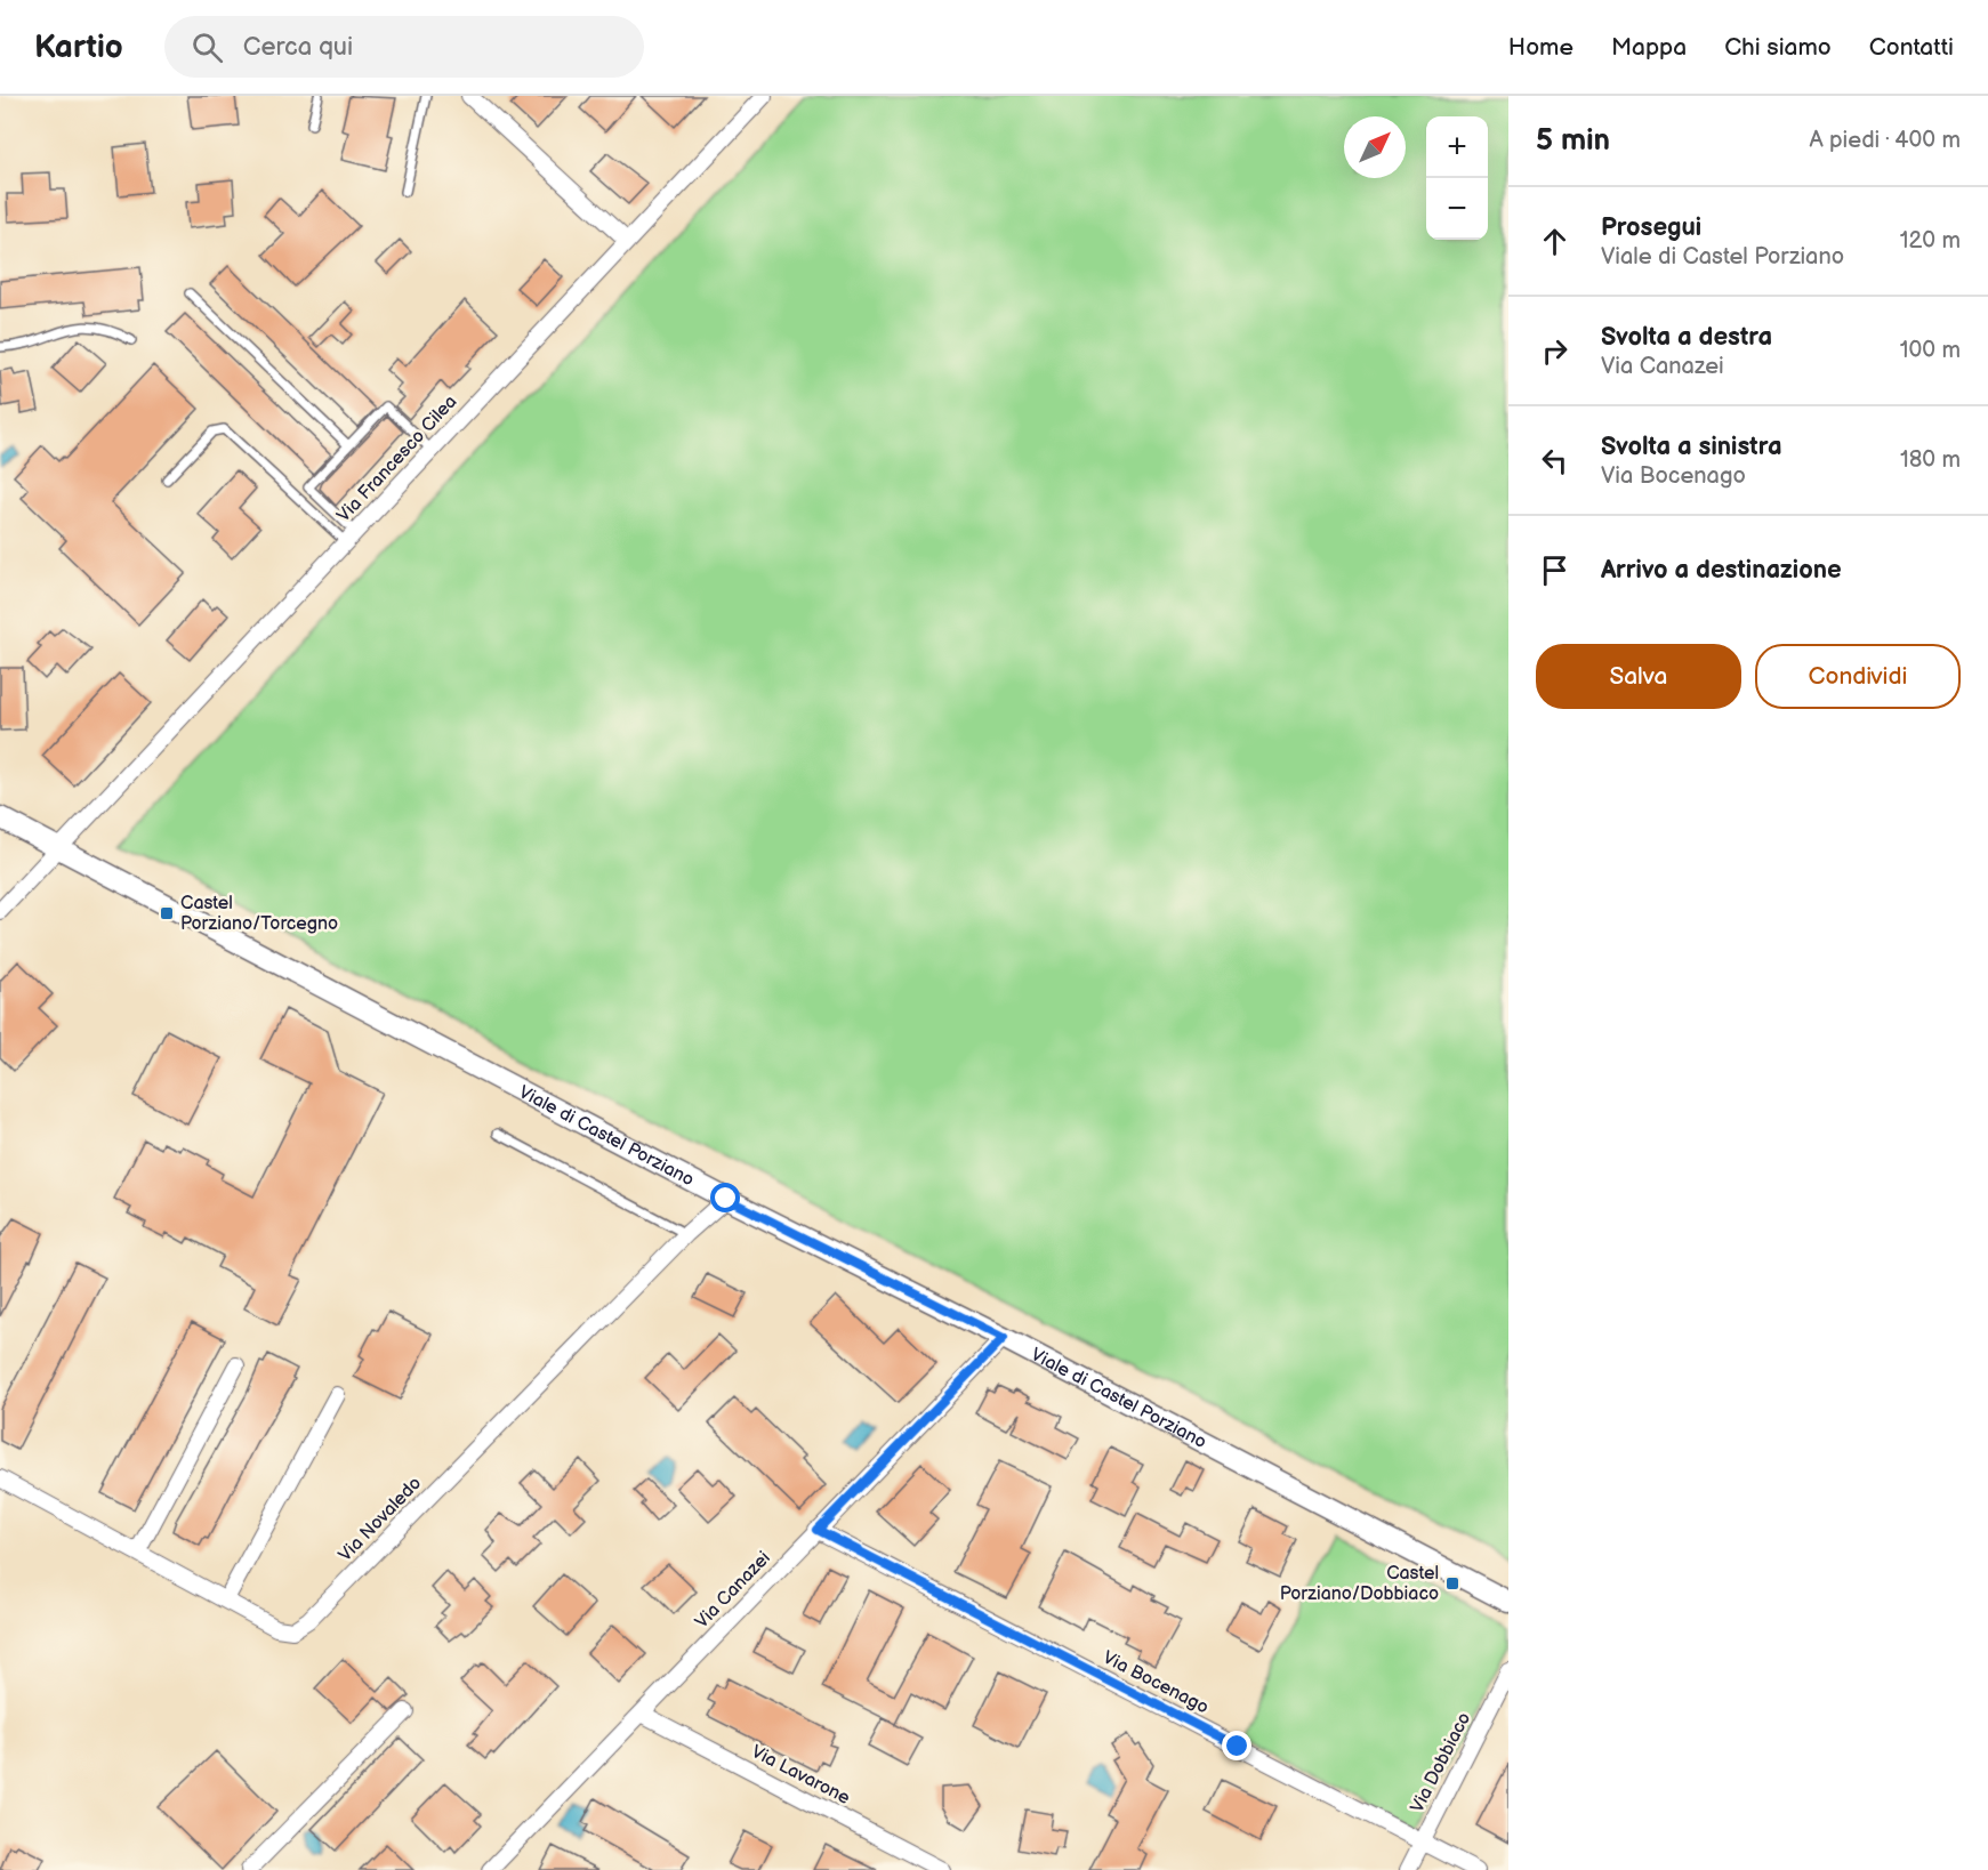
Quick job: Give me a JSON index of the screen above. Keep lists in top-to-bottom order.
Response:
{
  "streets": {
    "street": [
      "Via Francesco Cilea",
      "Viale di Castel Porziano",
      "Via Novaledo",
      "Via Canazei",
      "Via Bocenago",
      "Via Dobbiaco",
      "Via Lavarone"
    ]
  },
  "crossings": [
    ["Via Francesco Cilea", "Viale di Castel Porziano"],
    ["Viale di Castel Porziano", "Via Novaledo"],
    ["Viale di Castel Porziano", "Via Canazei"],
    ["Via Canazei", "Via Bocenago"],
    ["Via Canazei", "Via Lavarone"],
    ["Via Bocenago", "Via Dobbiaco"]
  ],
  "places": {
    "transit": ["Castel Porziano/Torcegno", "Castel Porziano/Dobbiaco"]
  },
  "north": "top right",
  "page": {
    "header": "Kartio",
    "search": "Cerca qui",
    "nav": [
      "Home",
      "Mappa",
      "Chi siamo",
      "Contatti"
    ],
    "heading": ["5 min", "A piedi · 400 m"],
    "map_buttons": ["+", "−"],
    "list": [
      ["Prosegui", "Viale di Castel Porziano", "120 m"],
      ["Svolta a destra", "Via Canazei", "100 m"],
      ["Svolta a sinistra", "Via Bocenago", "180 m"],
      "Arrivo a destinazione"
    ],
    "buttons": ["Salva", "Condividi"]
  }
}
